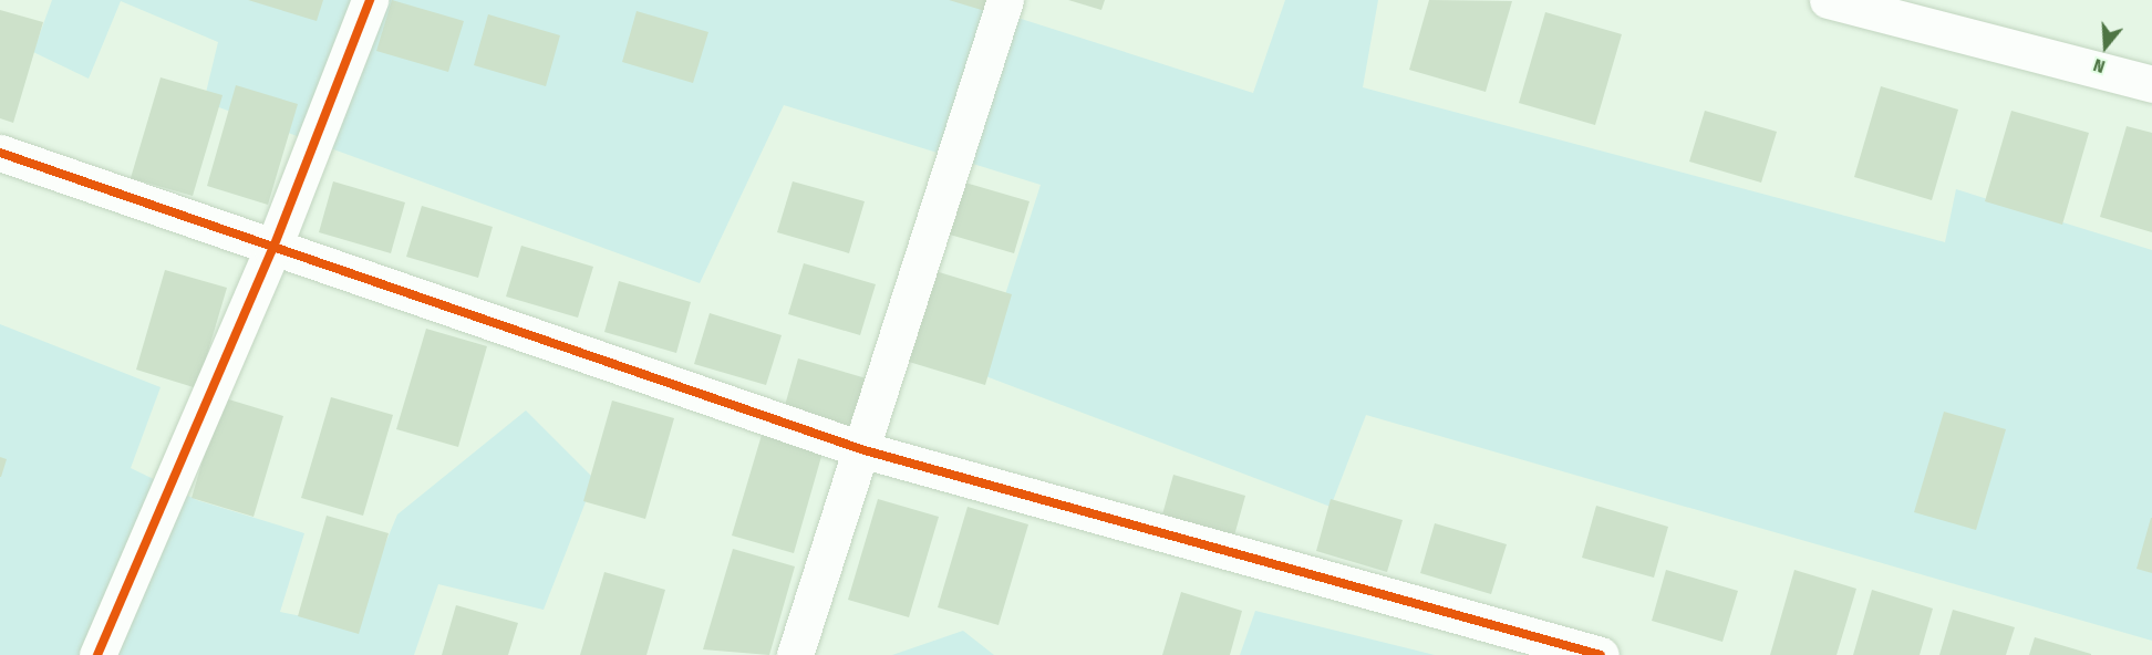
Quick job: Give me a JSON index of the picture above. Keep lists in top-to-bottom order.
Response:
{
  "north": "bottom"
}
